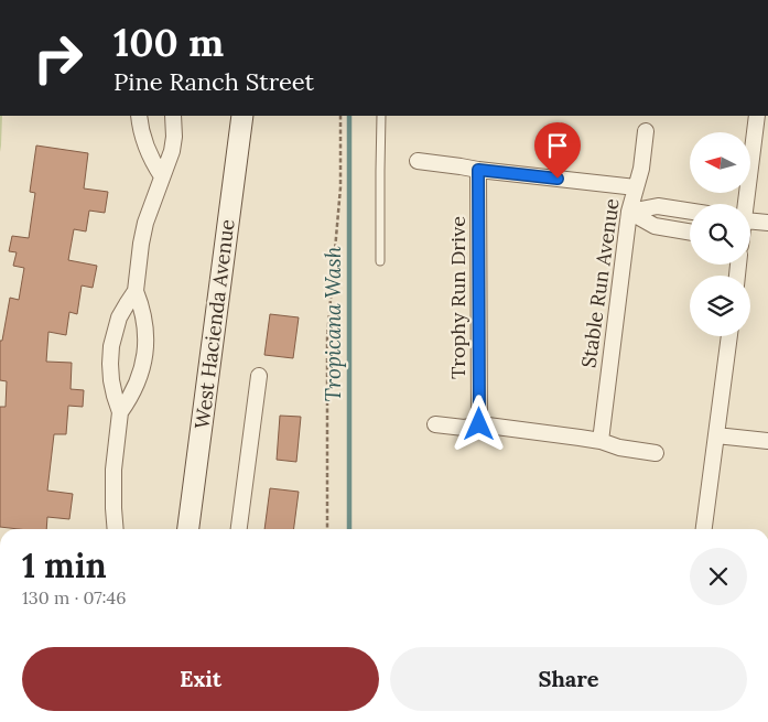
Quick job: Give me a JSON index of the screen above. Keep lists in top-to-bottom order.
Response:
{
  "streets": {
    "main road": ["West Hacienda Avenue"],
    "street": ["Stable Run Avenue", "Trophy Run Drive"]
  },
  "water": ["Tropicana Wash"],
  "north": "left",
  "page": {
    "turn": ["100 m", "Pine Ranch Street"],
    "heading": ["1 min", "130 m · 07:46"],
    "buttons": ["Exit", "Share"]
  }
}
